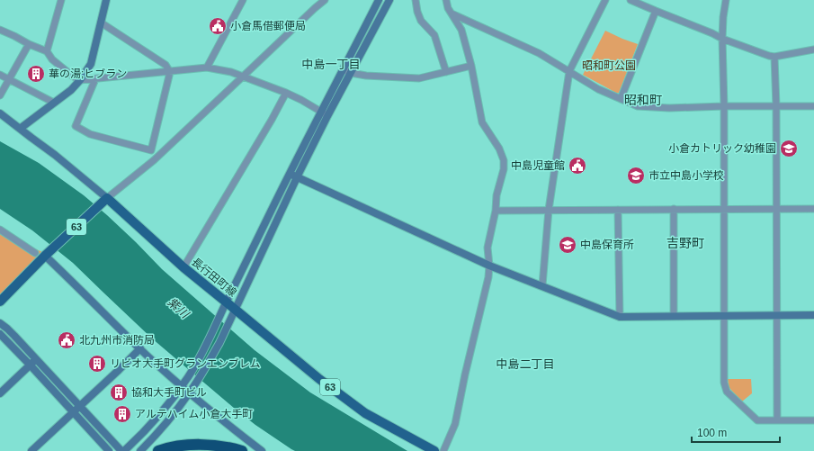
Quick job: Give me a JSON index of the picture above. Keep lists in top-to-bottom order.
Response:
{
  "streets": {
    "main road": ["63", "長行田町線"]
  },
  "crossings": [
    ["63", "長行田町線"]
  ],
  "districts": [
    "中島一丁目",
    "昭和町",
    "吉野町",
    "中島二丁目"
  ],
  "water": ["紫川"],
  "parks": ["昭和町公園"],
  "places": {
    "public building": ["小倉馬借郵便局", "中島児童館", "北九州市消防局"],
    "building": [
      "華の湯;ヒブラン",
      "リビオ大手町グランエンブレム",
      "協和大手町ビル",
      "アルテハイム小倉大手町"
    ],
    "school or university": ["小倉カトリック幼稚園", "市立中島小学校", "中島保育所"]
  },
  "scale_bar": "100 m"
}
